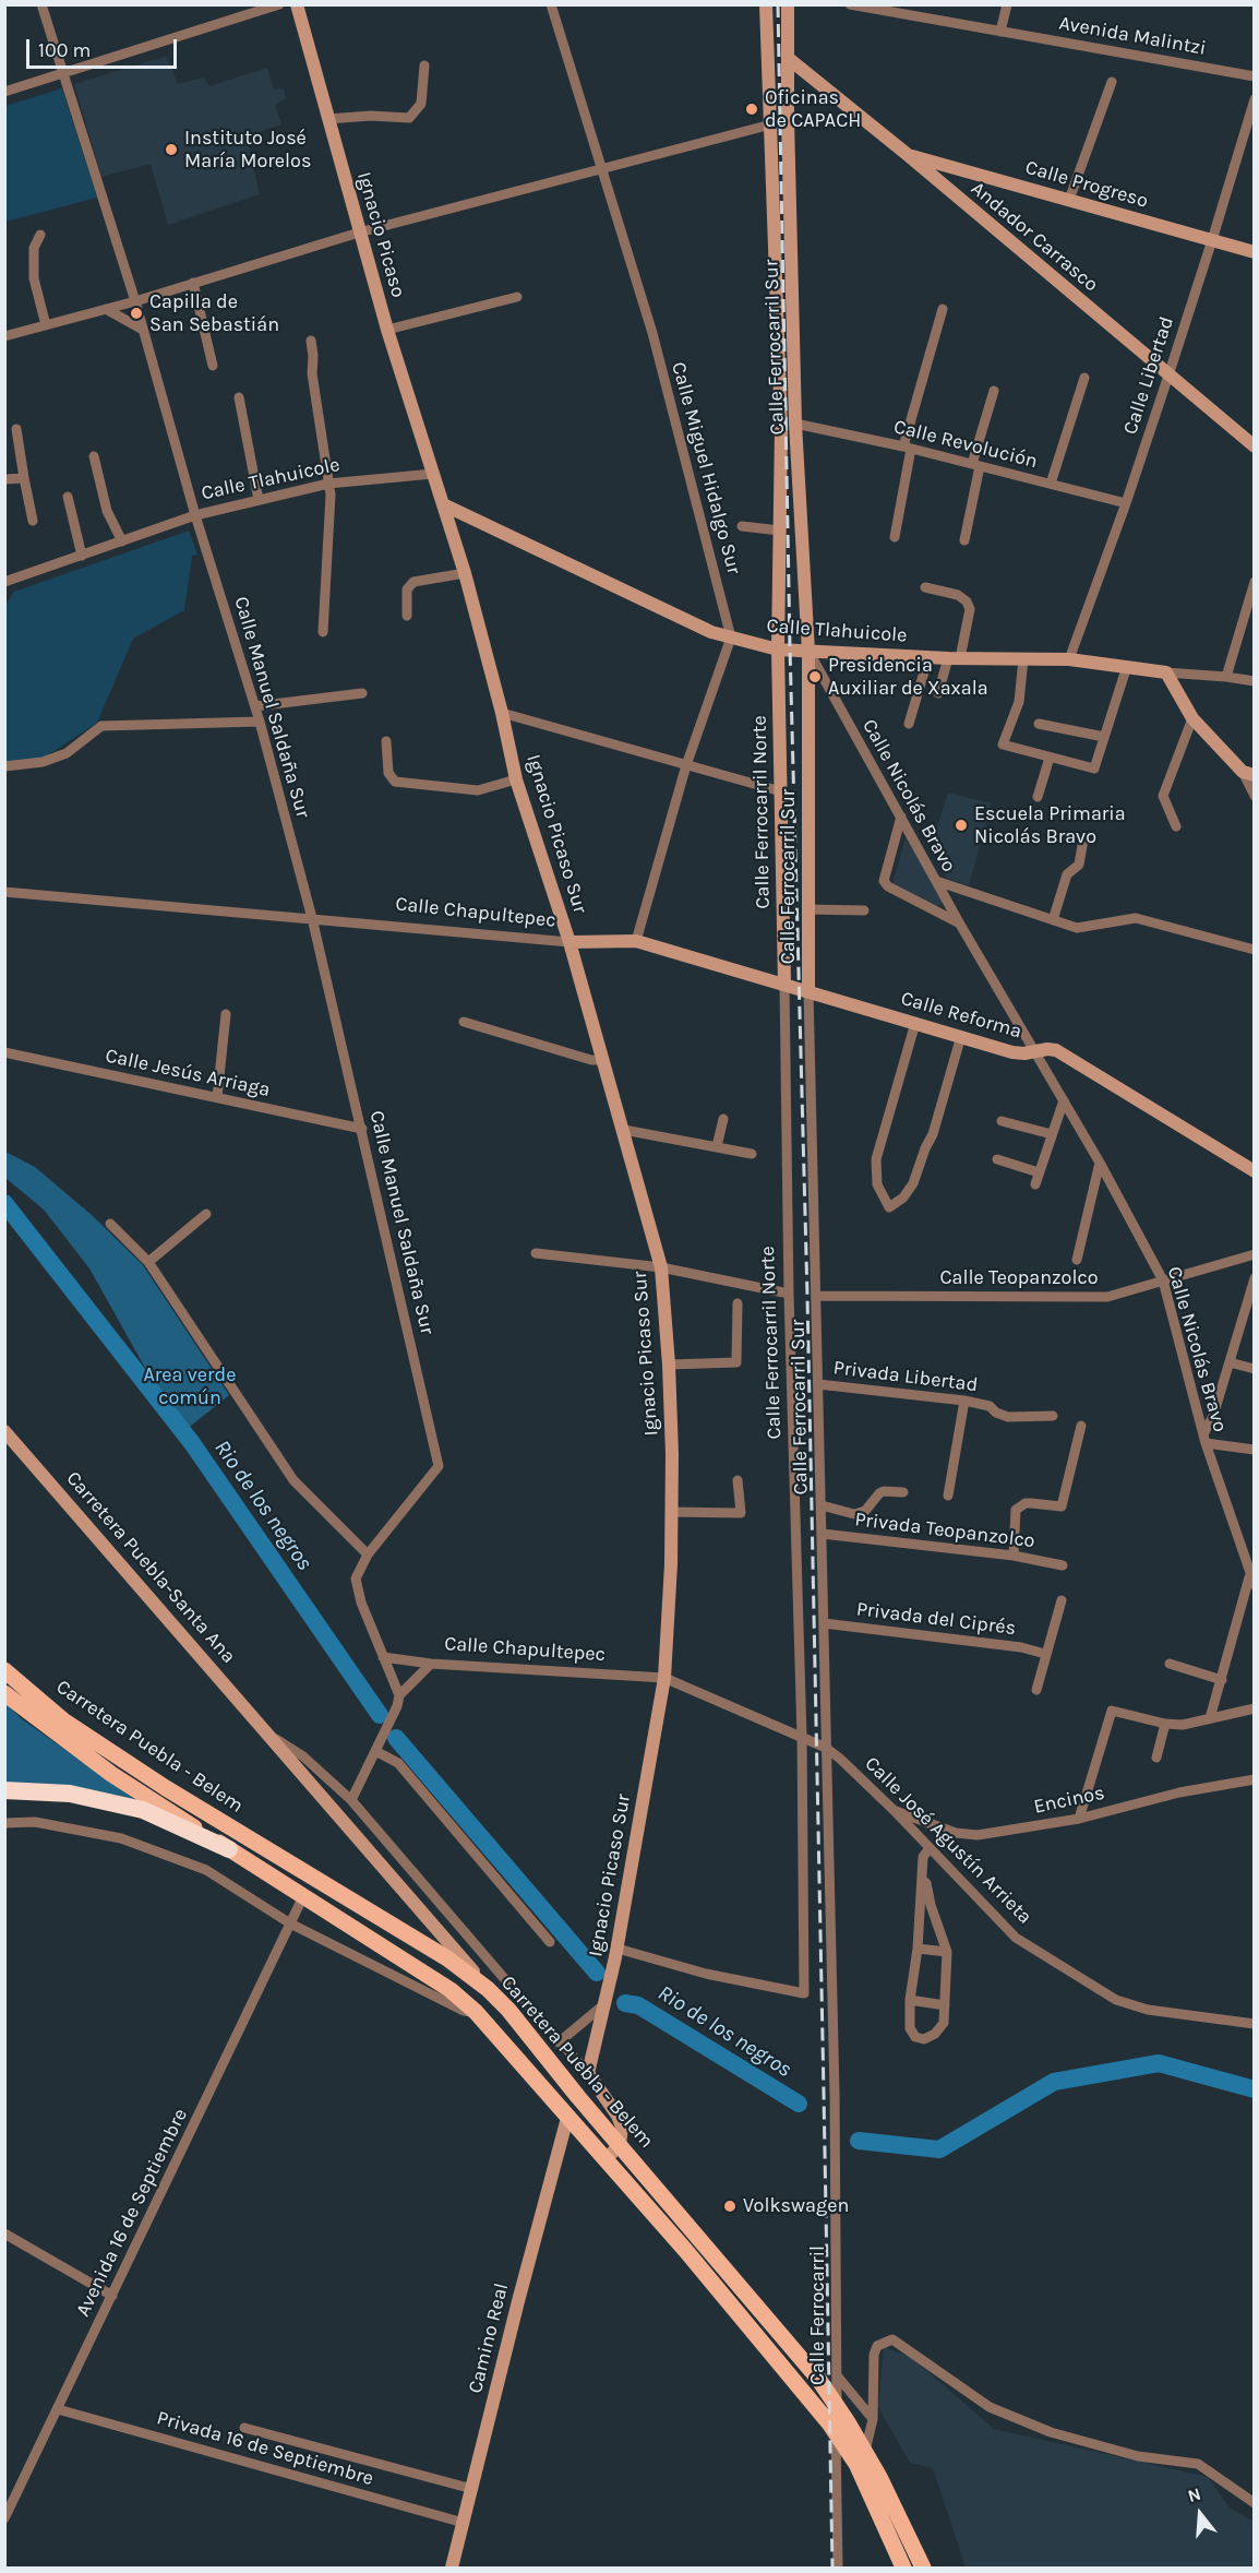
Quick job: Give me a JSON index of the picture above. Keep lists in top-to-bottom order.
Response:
{
  "streets": {
    "main road": [
      "Calle Progreso",
      "Ignacio Picaso",
      "Andador Carrasco",
      "Calle Ferrocarril Sur",
      "Calle Tlahuicole",
      "Calle Ferrocarril Norte",
      "Ignacio Picaso Sur",
      "Calle Chapultepec",
      "Calle Reforma",
      "Carretera Puebla-Santa Ana",
      "Carretera Puebla - Belem",
      "Camino Real"
    ],
    "street": [
      "Avenida Malintzi",
      "Calle Libertad",
      "Calle Revolución",
      "Calle Miguel Hidalgo Sur",
      "Calle Manuel Saldaña Sur",
      "Calle Nicolás Bravo",
      "Calle Jesús Arriaga",
      "Calle Teopanzolco",
      "Privada Libertad",
      "Privada Teopanzolco",
      "Privada del Ciprés",
      "Encinos",
      "Calle José Agustín Arrieta",
      "Avenida 16 de Septiembre",
      "Calle Ferrocarril",
      "Privada 16 de Septiembre"
    ]
  },
  "crossings": [
    ["Calle Progreso", "Andador Carrasco"],
    ["Calle Progreso", "Calle Libertad"],
    ["Ignacio Picaso", "Calle Tlahuicole"],
    ["Ignacio Picaso", "Ignacio Picaso Sur"],
    ["Andador Carrasco", "Calle Ferrocarril Sur"],
    ["Andador Carrasco", "Calle Libertad"],
    ["Calle Ferrocarril Sur", "Calle Revolución"],
    ["Calle Ferrocarril Sur", "Calle Tlahuicole"],
    ["Calle Ferrocarril Sur", "Calle Nicolás Bravo"],
    ["Calle Ferrocarril Sur", "Calle Reforma"],
    ["Calle Ferrocarril Sur", "Calle Teopanzolco"],
    ["Calle Ferrocarril Sur", "Privada Libertad"],
    ["Calle Ferrocarril Sur", "Privada Teopanzolco"],
    ["Calle Ferrocarril Sur", "Privada del Ciprés"],
    ["Calle Ferrocarril Sur", "Calle José Agustín Arrieta"],
    ["Calle Ferrocarril Sur", "Calle Ferrocarril"],
    ["Calle Libertad", "Calle Revolución"],
    ["Calle Libertad", "Calle Tlahuicole"],
    ["Calle Miguel Hidalgo Sur", "Calle Tlahuicole"],
    ["Calle Tlahuicole", "Calle Manuel Saldaña Sur"],
    ["Calle Tlahuicole", "Calle Nicolás Bravo"],
    ["Calle Tlahuicole", "Calle Ferrocarril Norte"],
    ["Calle Tlahuicole", "Ignacio Picaso Sur"],
    ["Calle Manuel Saldaña Sur", "Calle Chapultepec"],
    ["Calle Manuel Saldaña Sur", "Calle Jesús Arriaga"],
    ["Calle Nicolás Bravo", "Calle Reforma"],
    ["Calle Nicolás Bravo", "Calle Teopanzolco"],
    ["Calle Ferrocarril Norte", "Calle Chapultepec"],
    ["Calle Ferrocarril Norte", "Calle Reforma"],
    ["Calle Ferrocarril Norte", "Calle José Agustín Arrieta"],
    ["Ignacio Picaso Sur", "Calle Chapultepec"],
    ["Calle Chapultepec", "Calle Reforma"],
    ["Calle Chapultepec", "Calle José Agustín Arrieta"],
    ["Carretera Puebla-Santa Ana", "Carretera Puebla - Belem"],
    ["Carretera Puebla - Belem", "Avenida 16 de Septiembre"],
    ["Carretera Puebla - Belem", "Calle Ferrocarril"],
    ["Carretera Puebla - Belem", "Camino Real"],
    ["Encinos", "Calle José Agustín Arrieta"],
    ["Calle José Agustín Arrieta", "Calle Ferrocarril"],
    ["Avenida 16 de Septiembre", "Privada 16 de Septiembre"],
    ["Camino Real", "Privada 16 de Septiembre"]
  ],
  "water": ["Rio de los negros"],
  "parks": ["Area verde común"],
  "places": [
    "Oficinas de CAPACH",
    "Instituto José María Morelos",
    "Capilla de San Sebastián",
    "Presidencia Auxiliar de Xaxala",
    "Escuela Primaria Nicolás Bravo",
    "Volkswagen"
  ],
  "scale_bar": "100 m",
  "north": "top"
}
